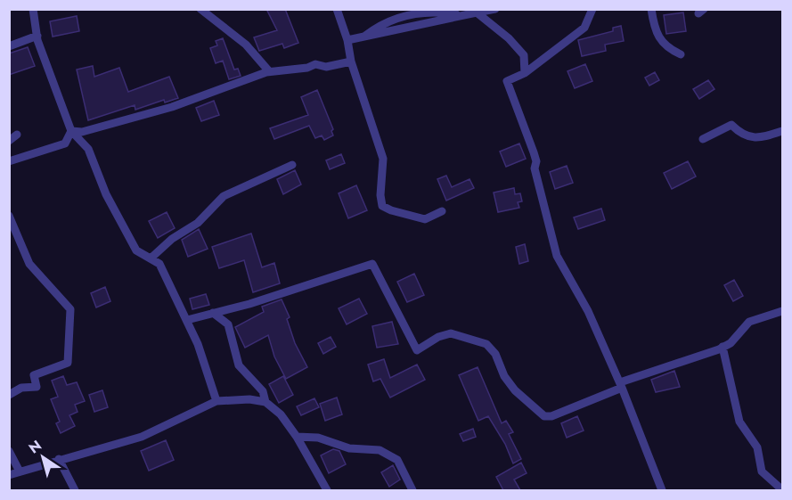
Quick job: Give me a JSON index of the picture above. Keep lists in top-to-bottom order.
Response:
{
  "north": "top left"
}
